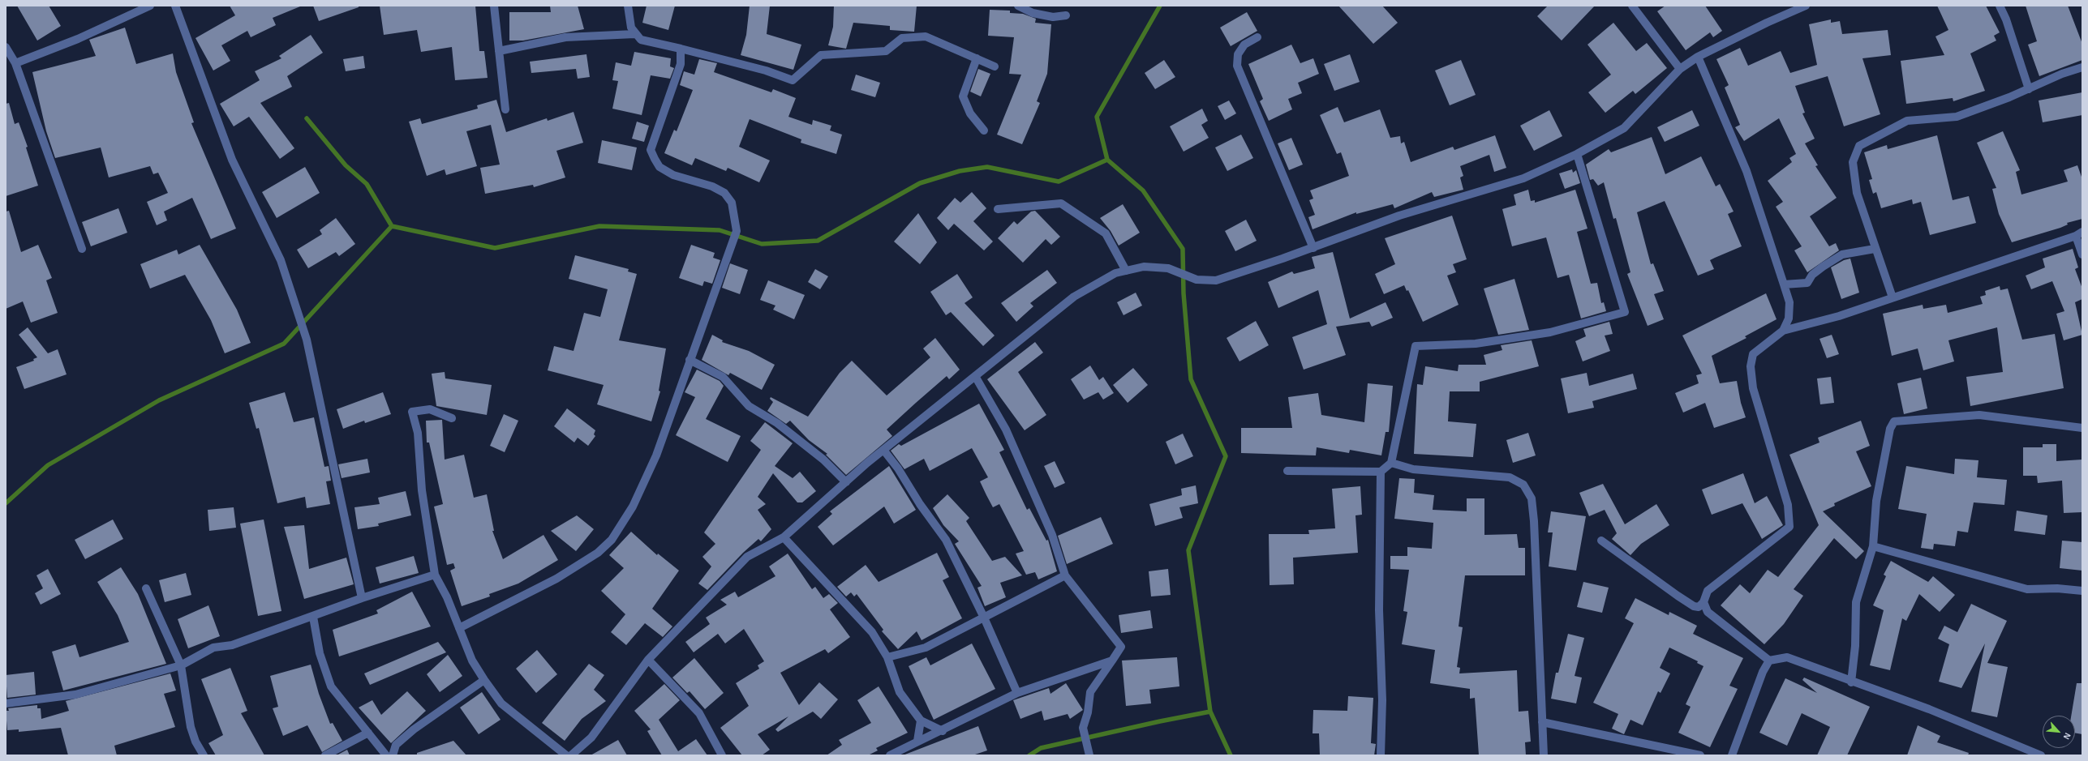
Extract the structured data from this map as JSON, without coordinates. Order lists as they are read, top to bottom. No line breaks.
{"north":"bottom right"}
